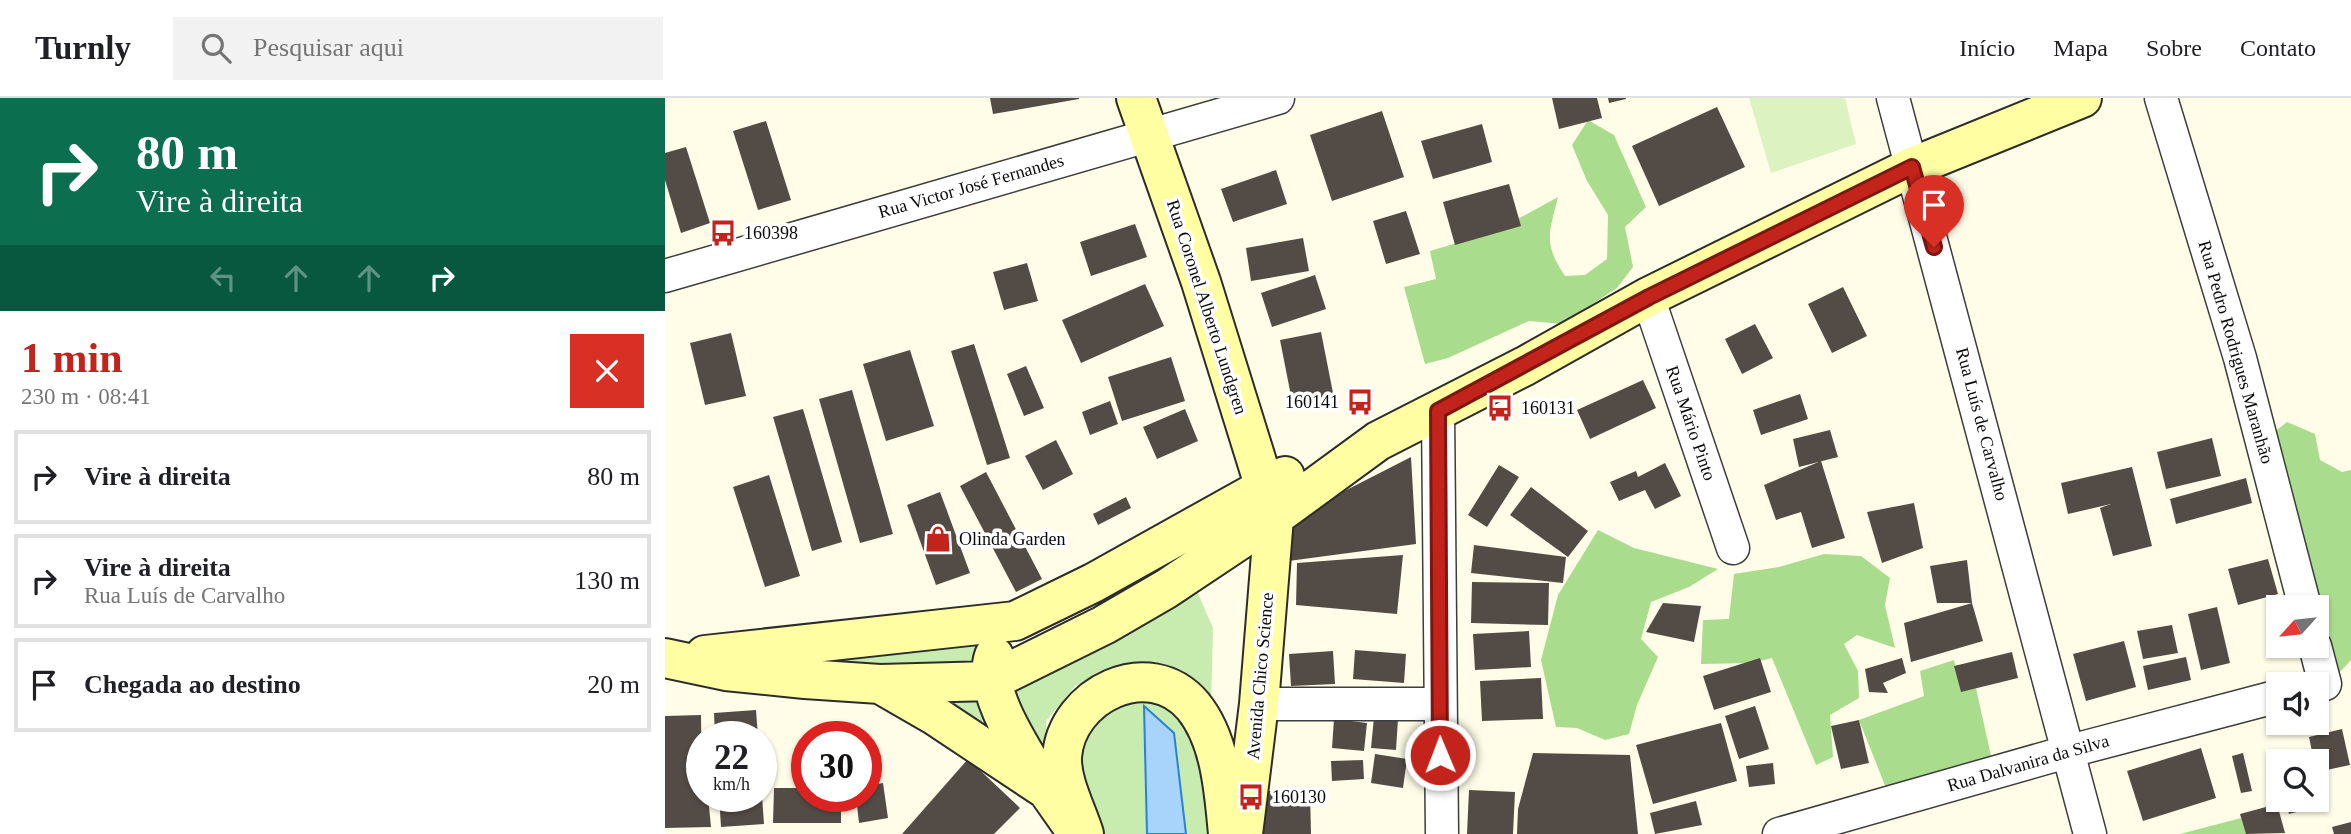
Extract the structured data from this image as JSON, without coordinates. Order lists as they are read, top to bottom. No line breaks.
{"streets":{"main road":["Rua Coronel Alberto Lundgren","Avenida Chico Science"],"street":["Rua Victor José Fernandes","Rua Pedro Rodrigues Maranhão","Rua Mário Pinto","Rua Luís de Carvalho","Rua Dalvanira da Silva"]},"crossings":[["Rua Victor José Fernandes","Rua Coronel Alberto Lundgren"],["Rua Coronel Alberto Lundgren","Avenida Chico Science"],["Rua Luís de Carvalho","Rua Dalvanira da Silva"]],"places":{"bus stop":["160398","160141","160131","160130"],"shop":["Olinda Garden"]},"north":"bottom left","page":{"header":"Turnly","search":"Pesquisar aqui","nav":["Início","Mapa","Sobre","Contato"],"turn":["80 m","Vire à direita"],"heading":["1 min","230 m · 08:41"],"list":[{"name":"Vire à direita","value":"80 m"},{"name":"Vire à direita","note":"Rua Luís de Carvalho","value":"130 m"},{"name":"Chegada ao destino","value":"20 m"}],"speed":"22 km/h","limit":"30"}}
